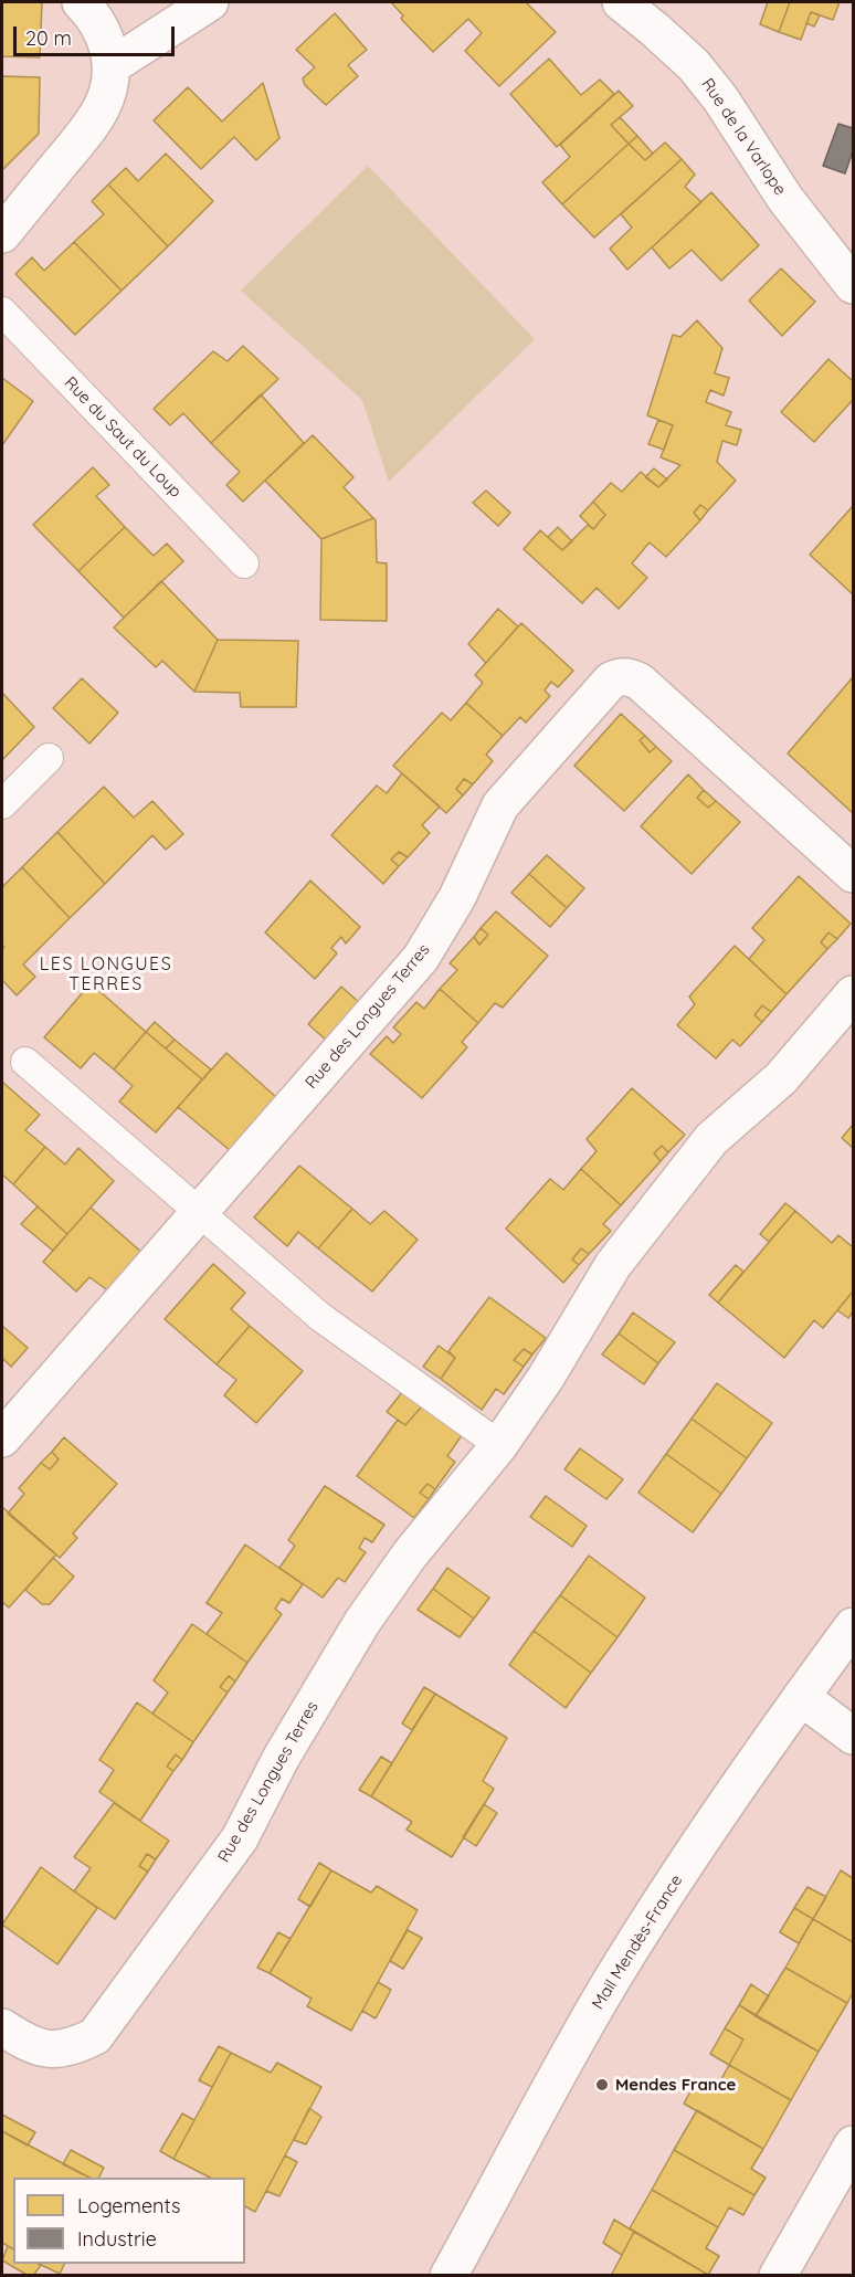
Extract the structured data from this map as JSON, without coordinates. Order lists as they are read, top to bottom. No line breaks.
{"streets":{"street":["Rue de la Varlope","Rue des Longues Terres","Mail Mendès-France"],"lane":["Rue du Saut du Loup"]},"districts":["LES LONGUES TERRES"],"places":["Mendes France"],"legend":["Logements","Industrie"],"scale_bar":"20 m"}
